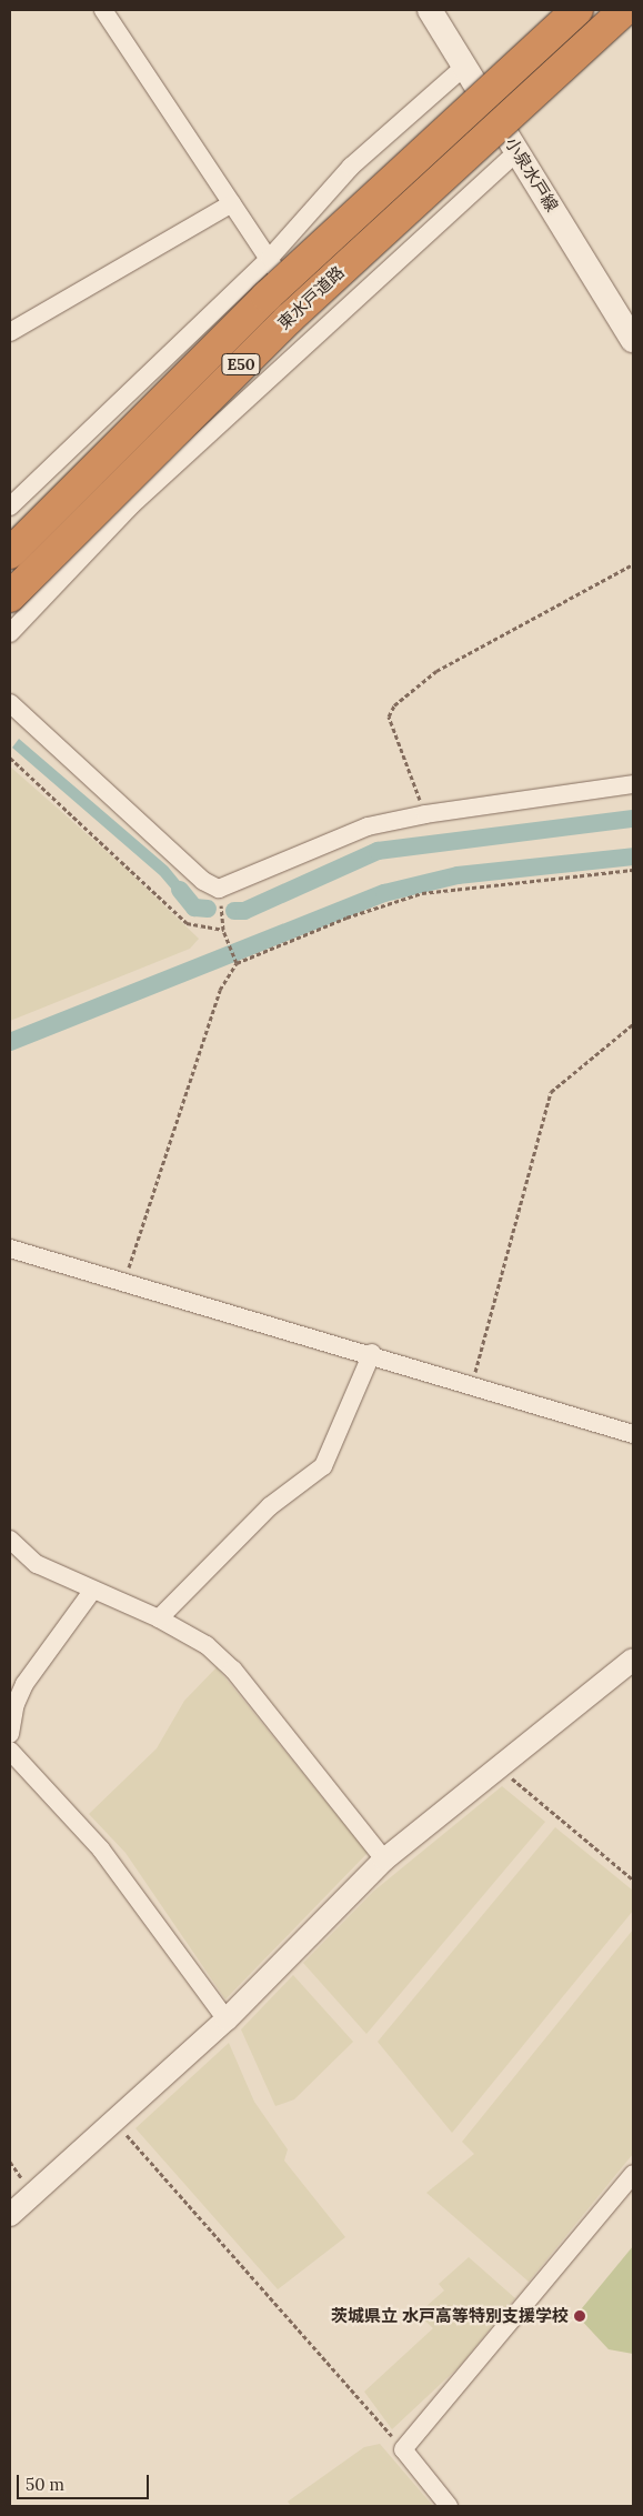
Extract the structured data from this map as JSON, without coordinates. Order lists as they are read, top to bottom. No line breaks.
{"streets":{"highway":["東水戸道路","E50"],"main road":["小泉水戸線"]},"places":["茨城県立 水戸高等特別支援学校"],"scale_bar":"50 m"}
